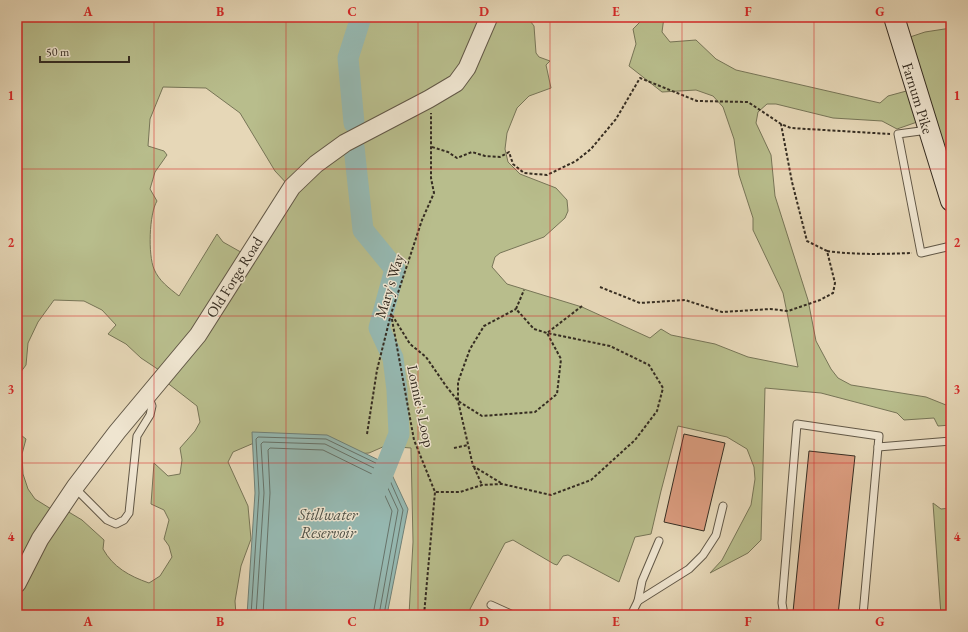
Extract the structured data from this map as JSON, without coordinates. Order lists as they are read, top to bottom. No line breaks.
{"streets":{"main road":["Farnum Pike"],"street":["Old Forge Road"],"path":["Mary's Way","Lonnie's Loop"]},"crossings":[["Old Forge Road","Mary's Way"],["Mary's Way","Lonnie's Loop"]],"water":["Stillwater Reservoir"],"scale_bar":"50 m","grid":{"columns":["A","B","C","D","E","F","G"],"rows":["1","2","3","4"]}}
